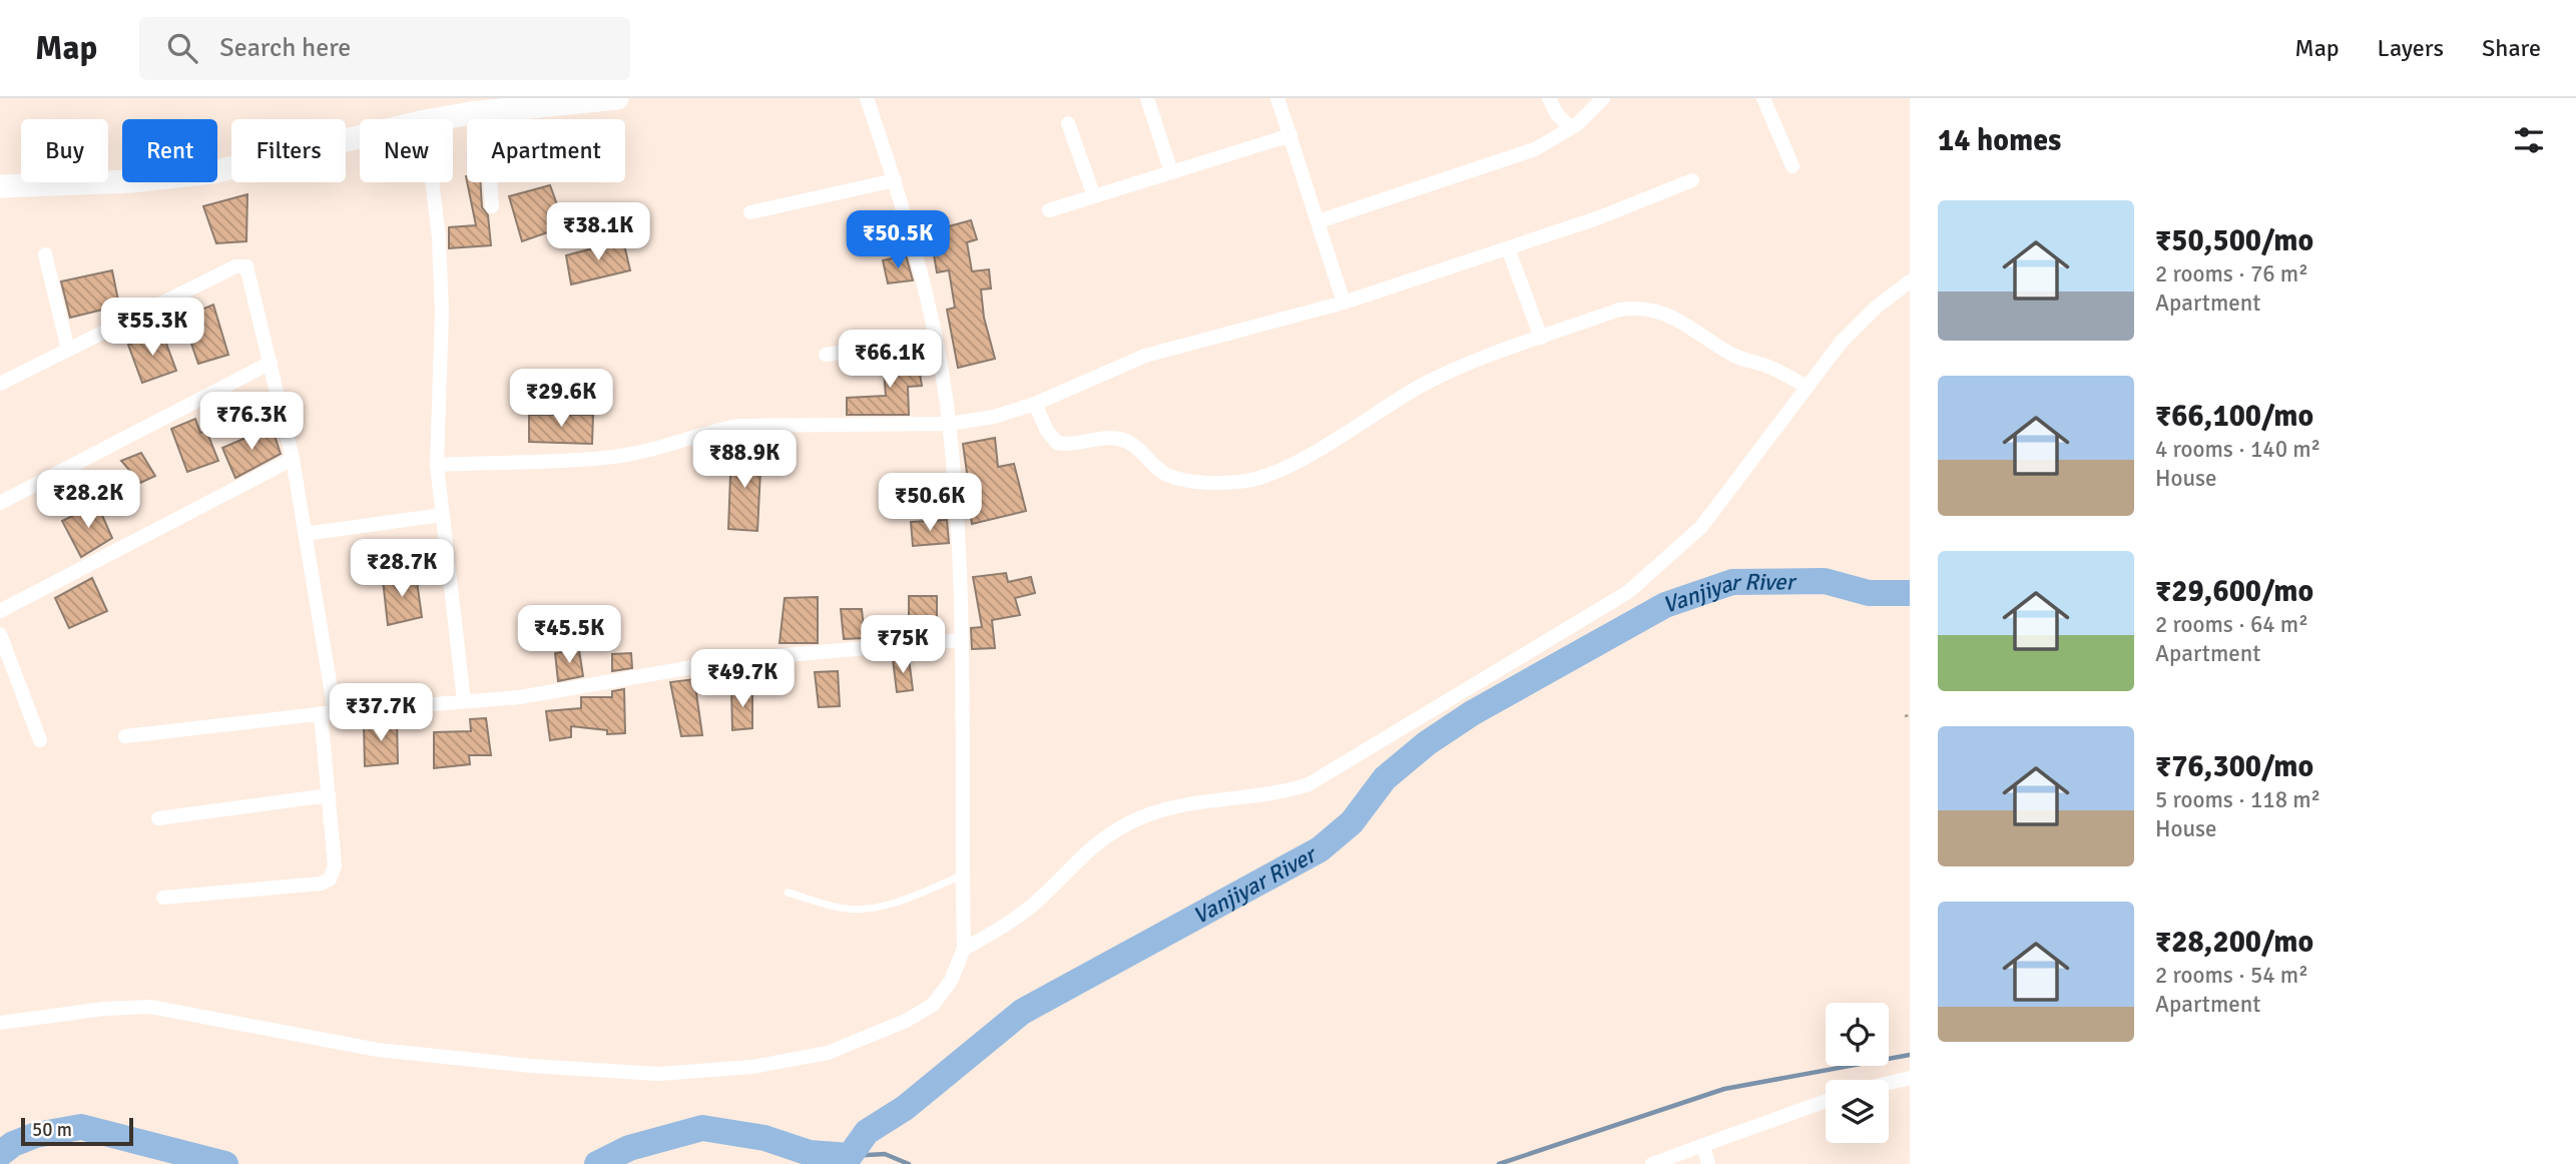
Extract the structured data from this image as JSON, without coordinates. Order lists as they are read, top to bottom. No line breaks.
{"water":["Vanjiyar River"],"scale_bar":"50 m","page":{"header":"Map","search":"Search here","nav":["Map","Layers","Share"],"heading":"14 homes","chip":["Buy","Rent","Filters","New","Apartment"],"list":[{"name":"₹50,500/mo","note":"2 rooms · 76 m² · Apartment"},{"name":"₹66,100/mo","note":"4 rooms · 140 m² · House"},{"name":"₹29,600/mo","note":"2 rooms · 64 m² · Apartment"},{"name":"₹76,300/mo","note":"5 rooms · 118 m² · House"},{"name":"₹28,200/mo","note":"2 rooms · 54 m² · Apartment"}],"price":["₹38.1K","₹50.5K","₹55.3K","₹66.1K","₹29.6K","₹76.3K","₹88.9K","₹28.2K","₹50.6K","₹28.7K","₹45.5K","₹75K","₹49.7K","₹37.7K"],"scale":"50 m"}}
